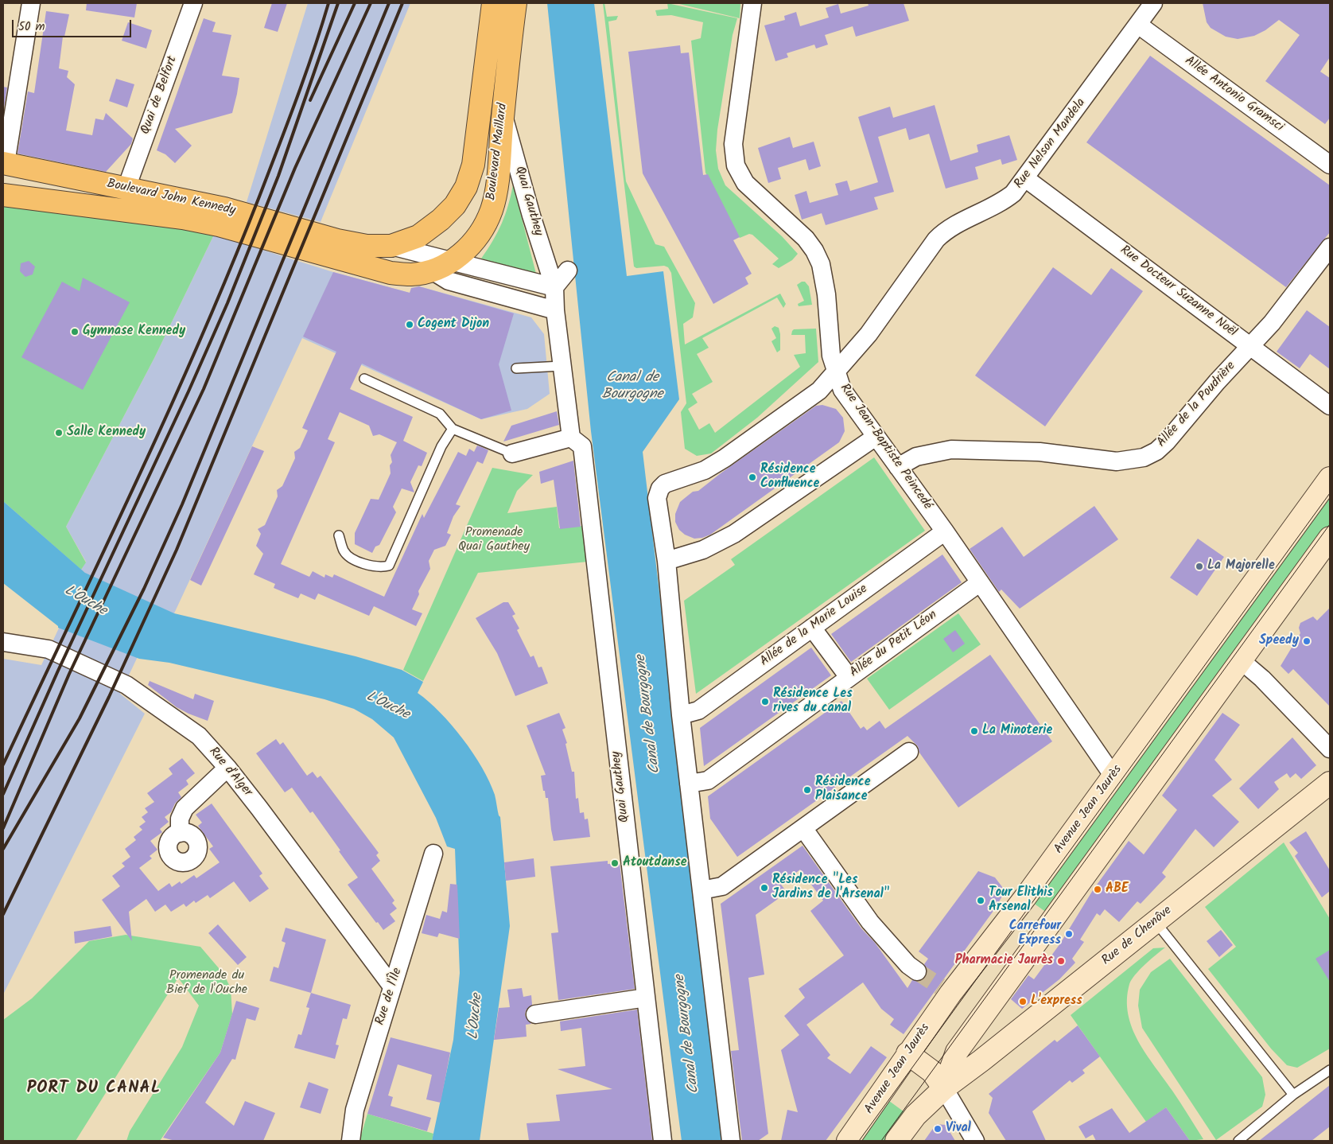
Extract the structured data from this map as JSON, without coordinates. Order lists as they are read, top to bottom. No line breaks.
{"streets":{"main road":["Boulevard Maillard","Boulevard John Kennedy","Avenue Jean Jaurès","Rue de Chenôve"],"street":["Allée Antonio Gramsci","Quai de Belfort","Rue Nelson Mandela","Quai Gauthey","Rue Docteur Suzanne Noël","Allée de la Poudrière","Rue Jean-Baptiste Peincedé","Allée de la Marie Louise","Allée du Petit Léon","Rue d'Alger","Rue de l'Île"]},"crossings":[["Allée Antonio Gramsci","Rue Nelson Mandela"],["Quai de Belfort","Boulevard John Kennedy"],["Rue Nelson Mandela","Rue Docteur Suzanne Noël"],["Rue Nelson Mandela","Rue Jean-Baptiste Peincedé"],["Rue Nelson Mandela","Allée de la Marie Louise"],["Rue Nelson Mandela","Allée du Petit Léon"],["Boulevard Maillard","Boulevard John Kennedy"],["Boulevard Maillard","Quai Gauthey"],["Rue Docteur Suzanne Noël","Allée de la Poudrière"],["Allée de la Poudrière","Rue Jean-Baptiste Peincedé"],["Rue Jean-Baptiste Peincedé","Allée de la Marie Louise"],["Rue Jean-Baptiste Peincedé","Allée du Petit Léon"],["Rue Jean-Baptiste Peincedé","Avenue Jean Jaurès"],["Rue d'Alger","Rue de l'Île"]],"districts":["PORT DU CANAL"],"water":["Canal de Bourgogne","L'Ouche"],"parks":["Promenade Quai Gauthey","Promenade du Bief de l'Ouche"],"places":["Cogent Dijon","Gymnase Kennedy","Salle Kennedy","Résidence Confluence","La Majorelle","Speedy","Résidence Les rives du canal","La Minoterie","Résidence Plaisance","Atoutdanse","Résidence \"Les Jardins de l'Arsenal\"","ABE","Tour Elithis Arsenal","Carrefour Express","Pharmacie Jaurès","L'express","Vival"],"scale_bar":"50 m"}
